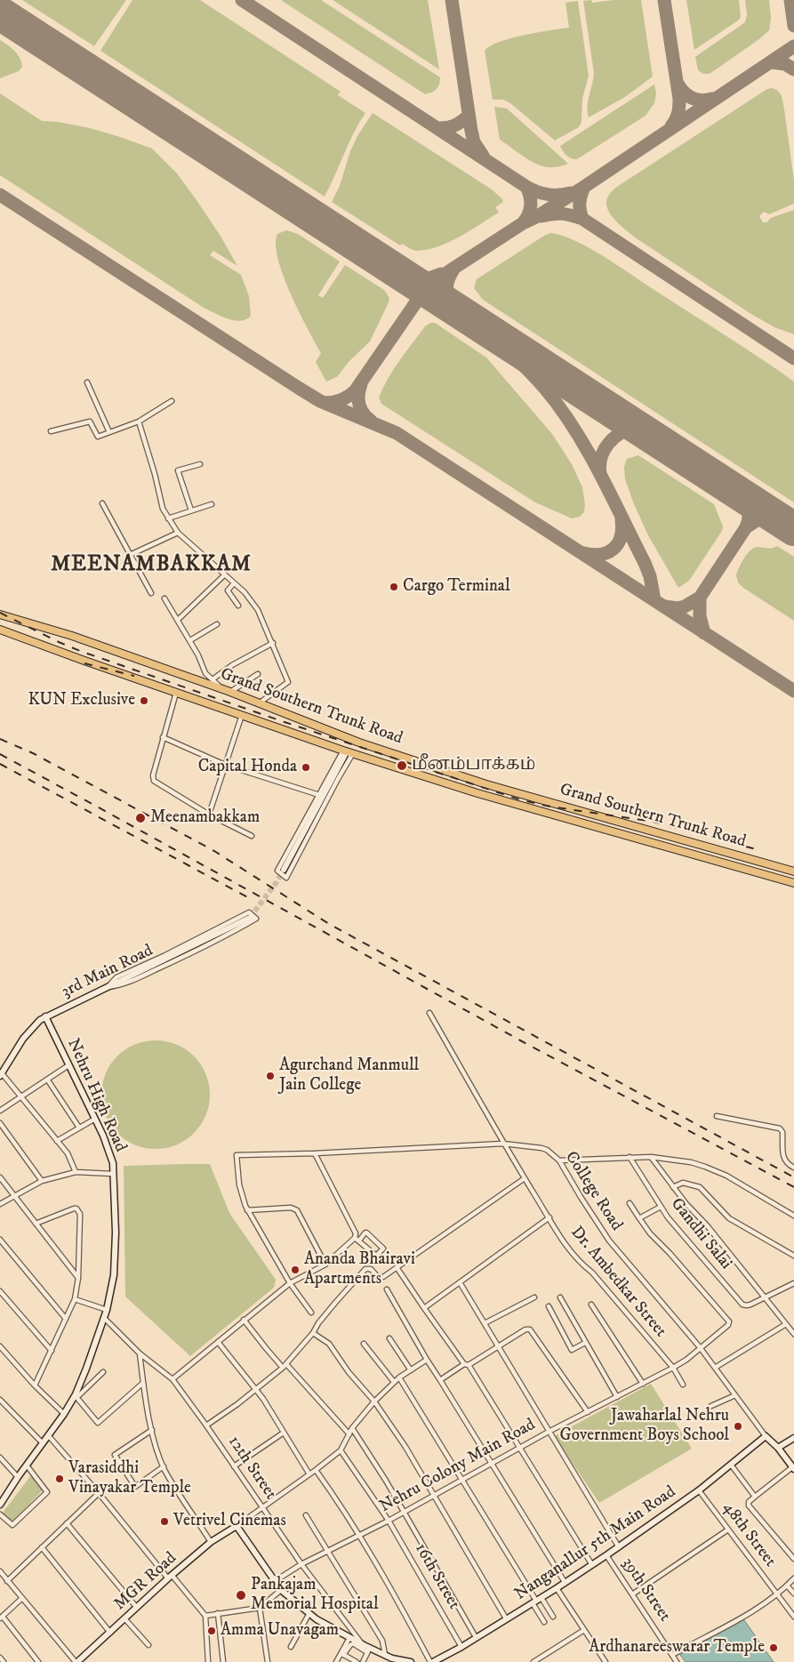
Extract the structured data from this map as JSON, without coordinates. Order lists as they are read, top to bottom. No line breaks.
{"streets":{"main road":["Grand Southern Trunk Road"],"street":["3rd Main Road","Nehru High Road","College Road","Gandhi Salai","Dr. Ambedkar Street","Nehru Colony Main Road","12th Street","48th Street","Nanganallur 5th Main Road","16th Street","MGR Road","39th Street"]},"crossings":[["3rd Main Road","Nehru High Road"],["Nehru High Road","12th Street"],["College Road","Dr. Ambedkar Street"],["College Road","Nehru Colony Main Road"],["College Road","Nanganallur 5th Main Road"],["Dr. Ambedkar Street","Nehru Colony Main Road"],["Nehru Colony Main Road","12th Street"],["Nehru Colony Main Road","16th Street"],["48th Street","Nanganallur 5th Main Road"],["Nanganallur 5th Main Road","16th Street"],["Nanganallur 5th Main Road","39th Street"]],"districts":["MEENAMBAKKAM"],"places":["Cargo Terminal","KUN Exclusive","மீனம்பாக்கம்","Capital Honda","Meenambakkam","Agurchand Manmull Jain College","Ananda Bhairavi Apartments","Jawaharlal Nehru Government Boys School","Varasiddhi Vinayakar Temple","Vetrivel Cinemas","Pankajam Memorial Hospital","Amma Unavagam","Ardhanareeswarar Temple"]}
